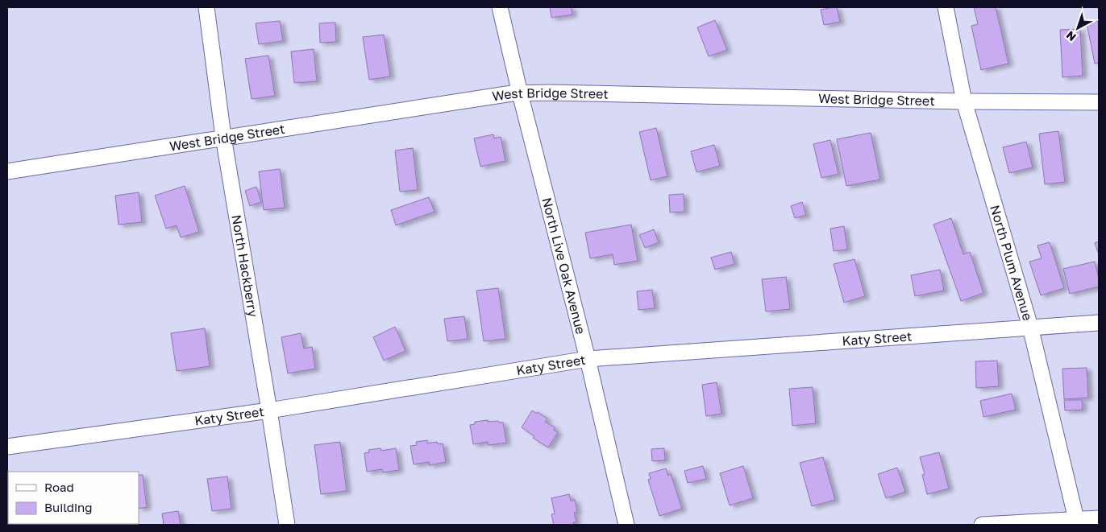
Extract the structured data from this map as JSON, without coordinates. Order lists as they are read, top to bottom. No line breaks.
{"streets":{"street":["West Bridge Street","North Plum Avenue","North Live Oak Avenue","North Hackberry","Katy Street"]},"crossings":[["West Bridge Street","North Plum Avenue"],["West Bridge Street","North Live Oak Avenue"],["West Bridge Street","North Hackberry"],["North Plum Avenue","Katy Street"],["North Live Oak Avenue","Katy Street"],["North Hackberry","Katy Street"]],"legend":["Road","Building"],"north":"bottom left"}
